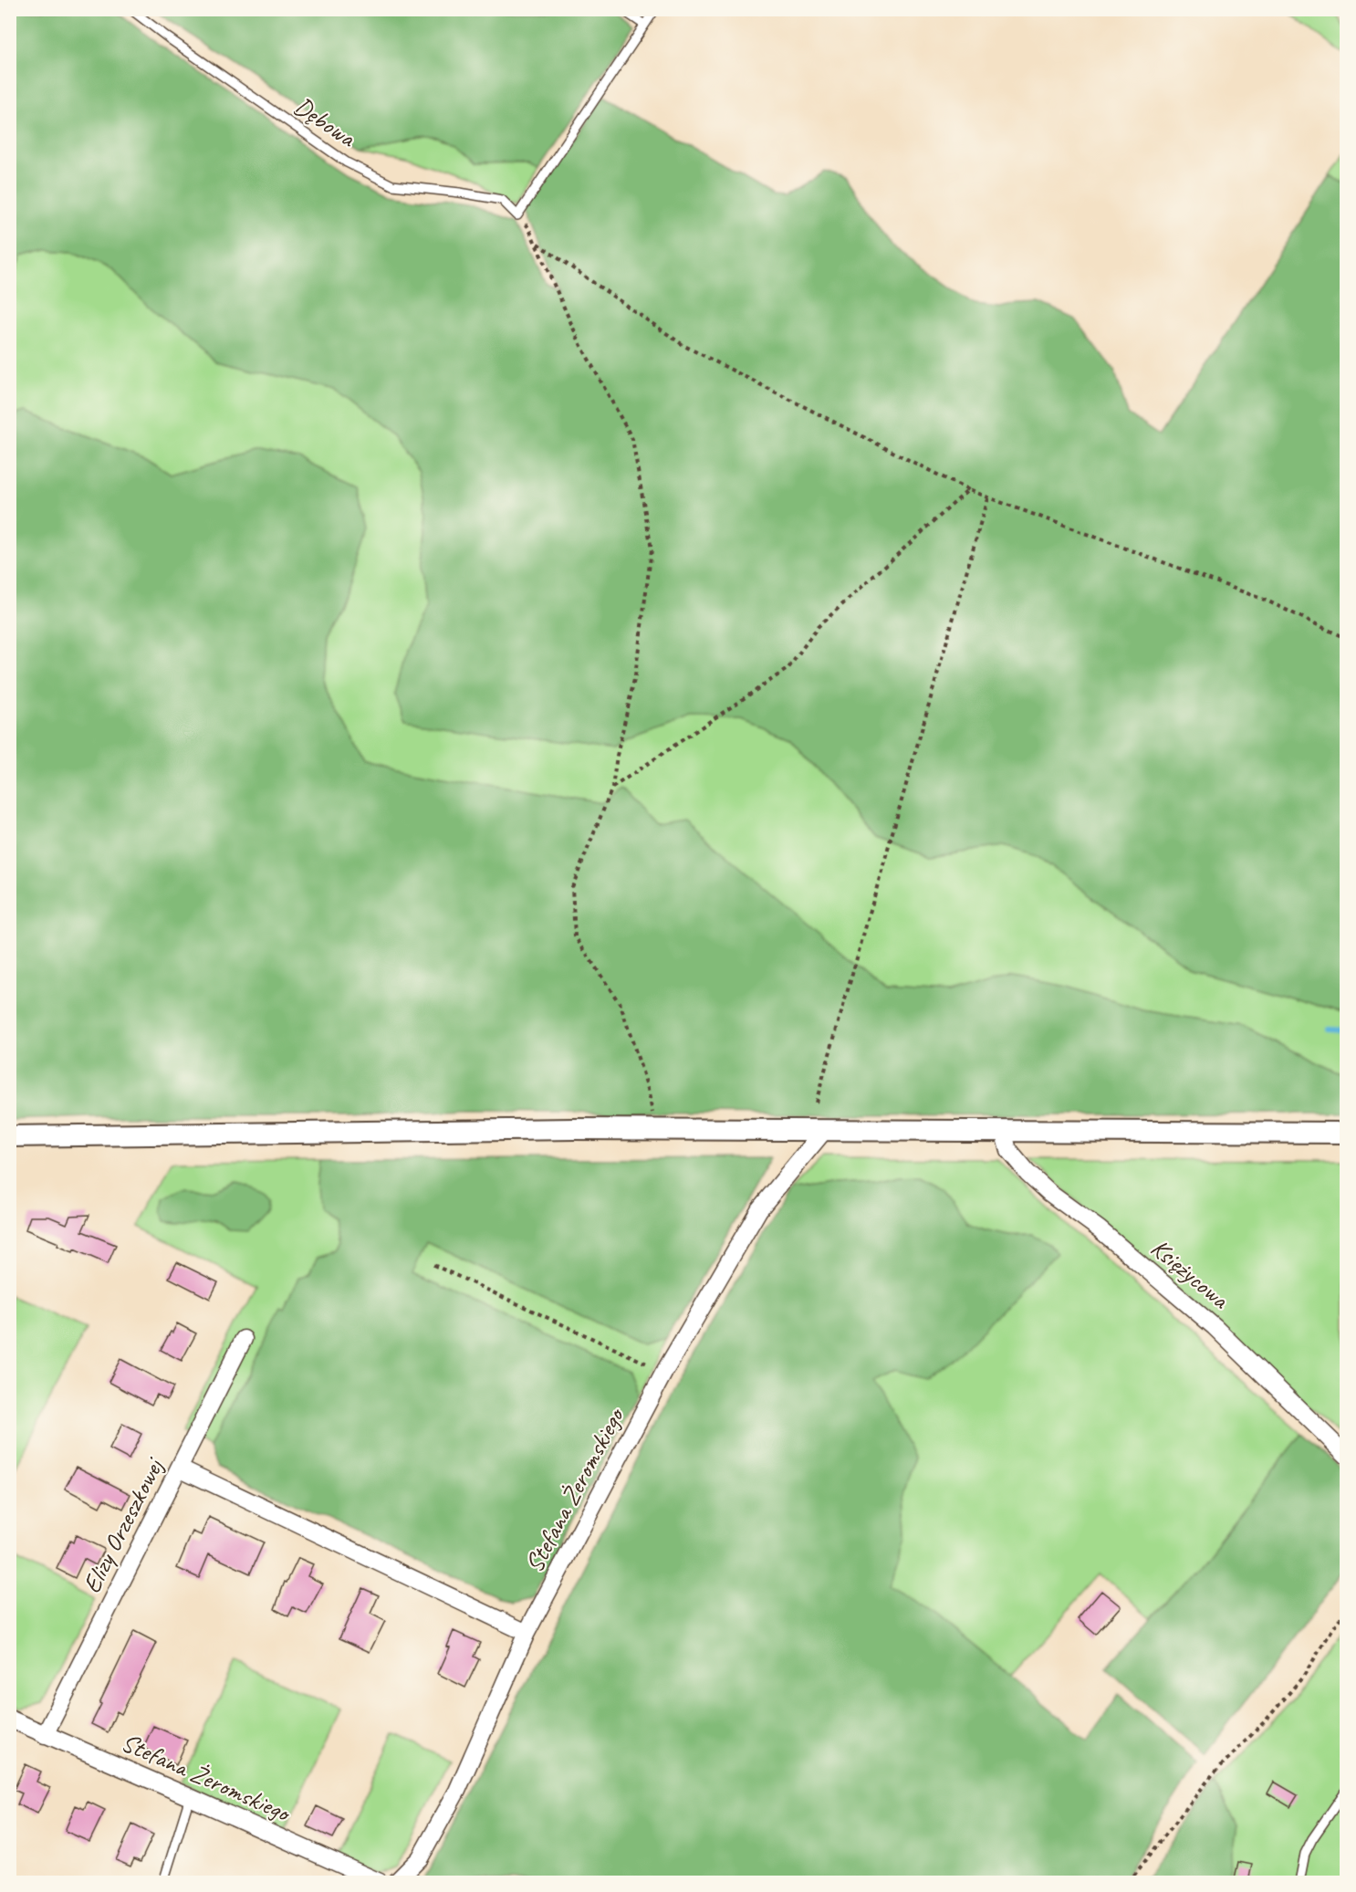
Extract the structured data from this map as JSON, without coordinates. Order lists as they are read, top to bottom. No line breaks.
{"streets":{"street":["Księżycowa","Stefana Żeromskiego","Elizy Orzeszkowej"],"lane":["Dębowa"]},"crossings":[["Stefana Żeromskiego","Elizy Orzeszkowej"]]}
